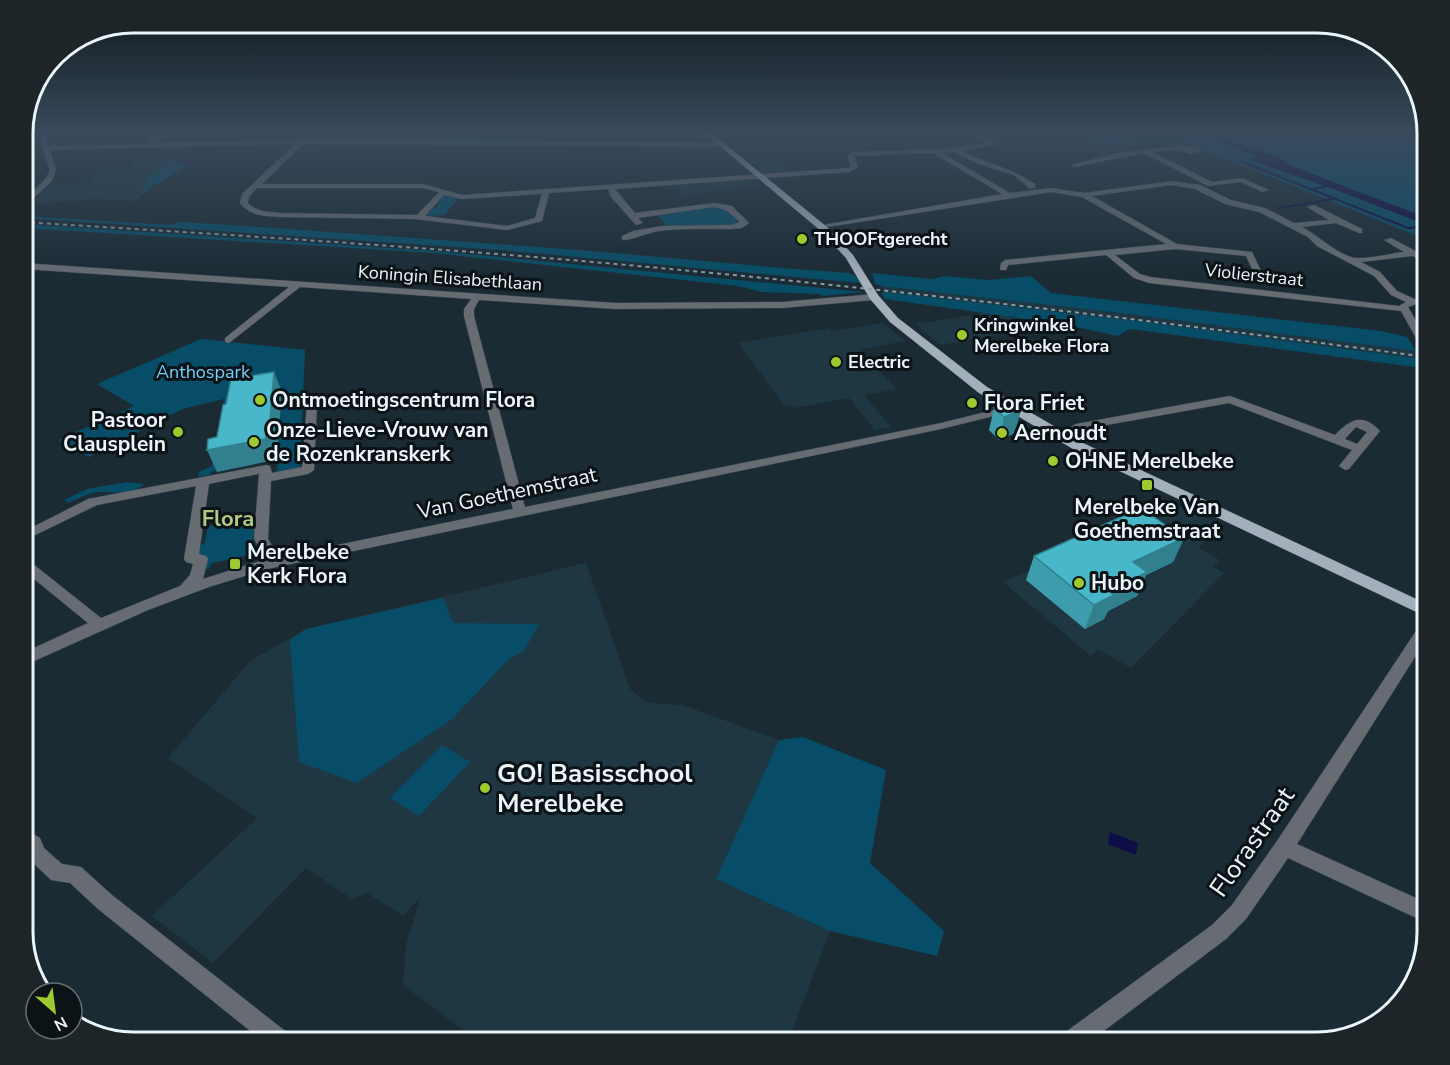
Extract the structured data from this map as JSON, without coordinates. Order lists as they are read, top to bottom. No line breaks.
{"streets":{"street":["Violierstraat","Koningin Elisabethlaan","Van Goethemstraat","Florastraat"]},"districts":["Flora"],"parks":["Anthospark"],"places":{"other":["THOOFtgerecht","Kringwinkel Merelbeke Flora","Electric","Ontmoetingscentrum Flora","Flora Friet","Pastoor Clausplein","Aernoudt","Onze-Lieve-Vrouw van de Rozenkranskerk","OHNE Merelbeke","Hubo","GO! Basisschool Merelbeke"],"transit":["Merelbeke Van Goethemstraat","Merelbeke Kerk Flora"]},"north":"bottom right"}
